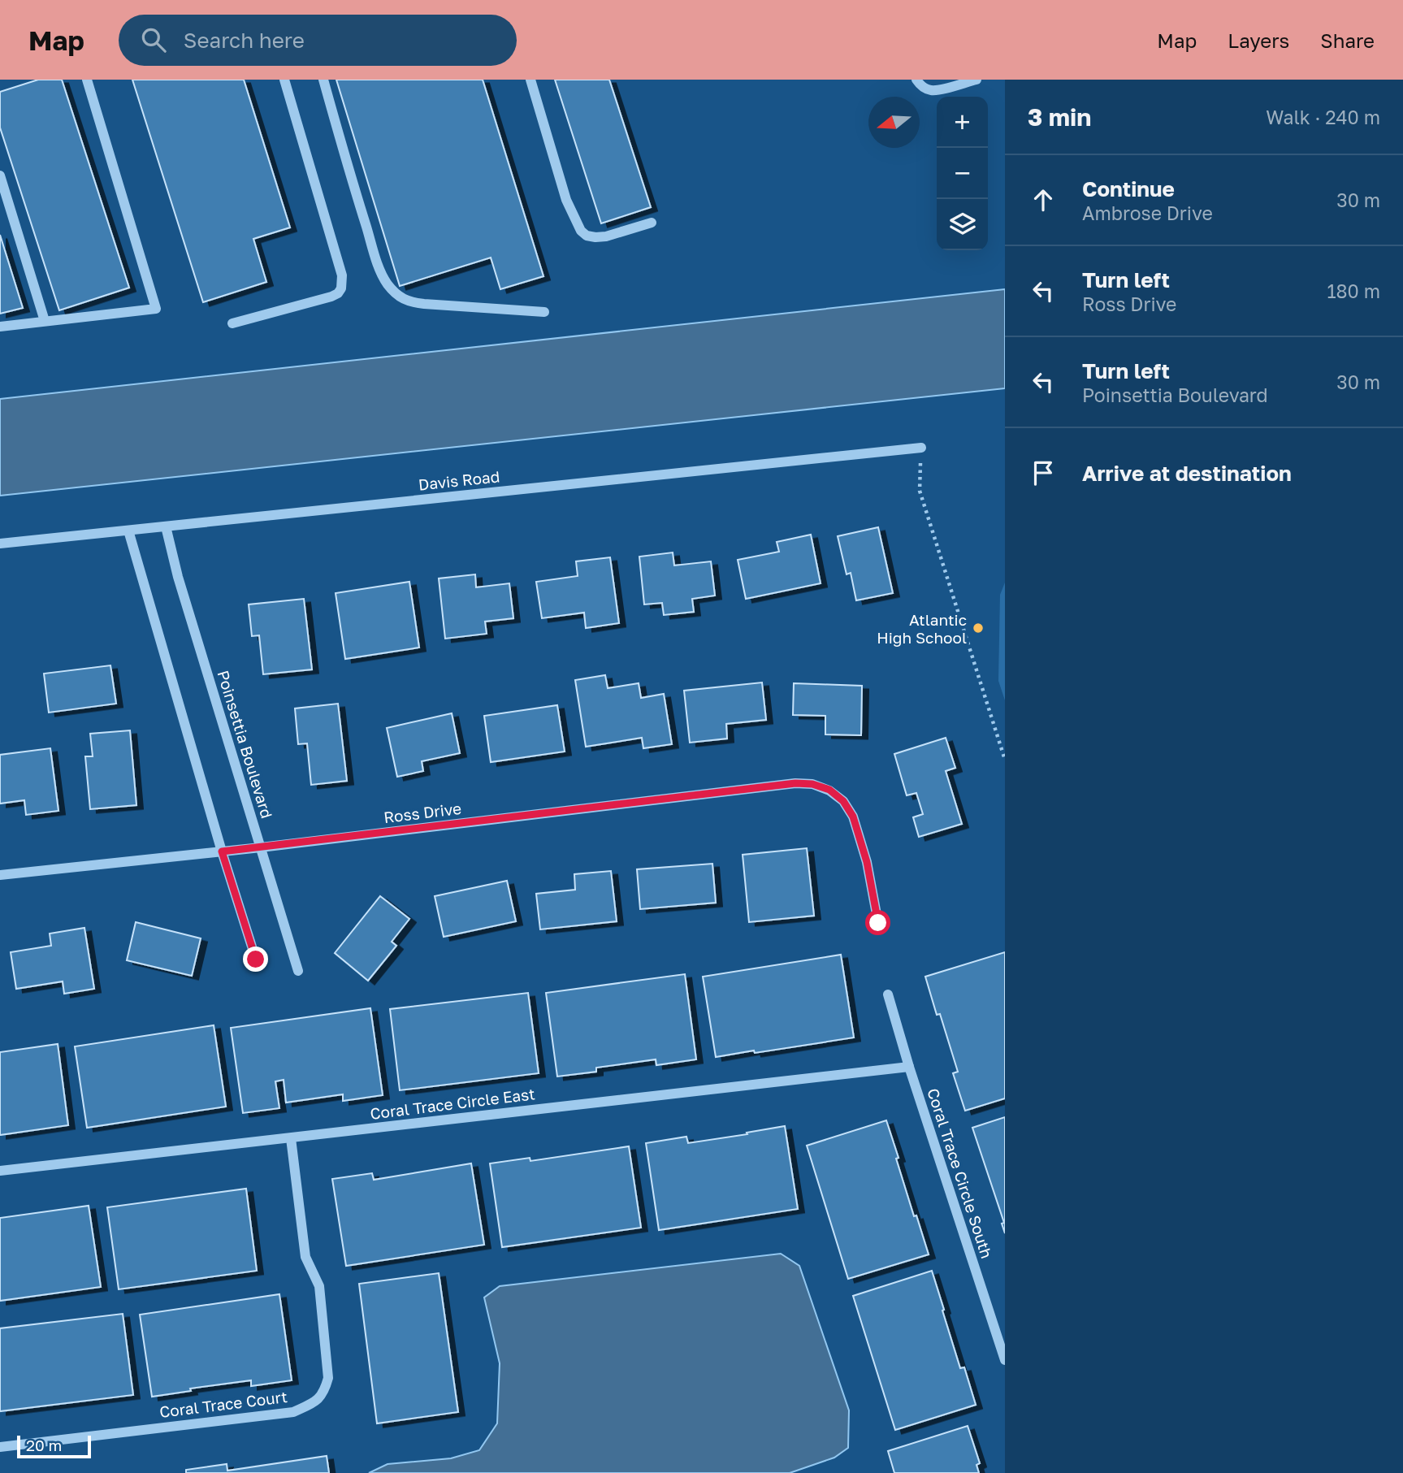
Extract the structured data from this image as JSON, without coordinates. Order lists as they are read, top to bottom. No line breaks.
{"streets":{"street":["Davis Road","Poinsettia Boulevard","Ross Drive","Coral Trace Circle East","Coral Trace Circle South","Coral Trace Court"]},"crossings":[["Davis Road","Poinsettia Boulevard"],["Poinsettia Boulevard","Ross Drive"],["Coral Trace Circle East","Coral Trace Circle South"],["Coral Trace Circle East","Coral Trace Court"]],"places":["Atlantic High School"],"scale_bar":"20 m","north":"left","page":{"header":"Map","search":"Search here","nav":["Map","Layers","Share"],"heading":["3 min","Walk · 240 m"],"map_buttons":["+","−"],"list":[["Continue","Ambrose Drive","30 m"],["Turn left","Ross Drive","180 m"],["Turn left","Poinsettia Boulevard","30 m"],"Arrive at destination"],"scale":"20 m"}}
